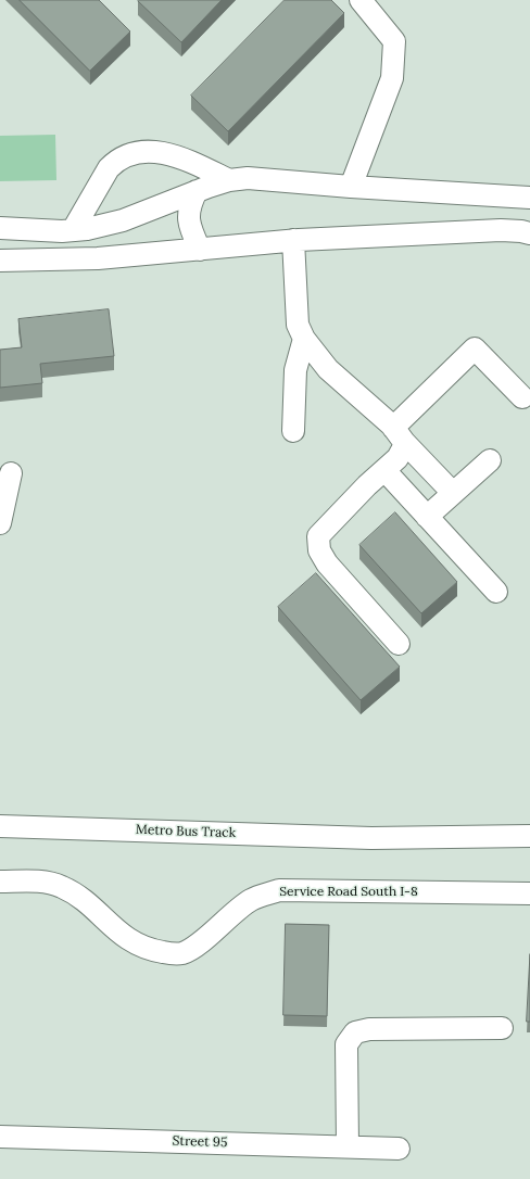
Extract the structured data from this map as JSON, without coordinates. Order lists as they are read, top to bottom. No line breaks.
{"streets":{"street":["Metro Bus Track","Service Road South I-8","Street 95"]}}
